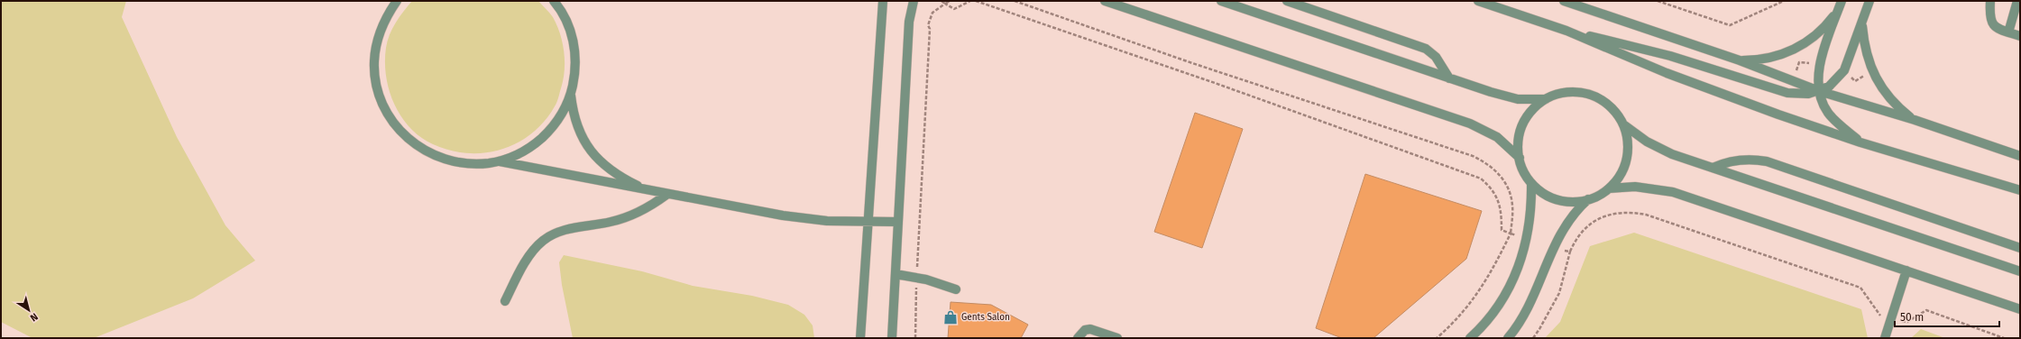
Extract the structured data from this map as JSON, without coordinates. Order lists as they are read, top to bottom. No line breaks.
{"places":{"shop":["Gents Salon"]},"scale_bar":"50 m","north":"bottom right"}
